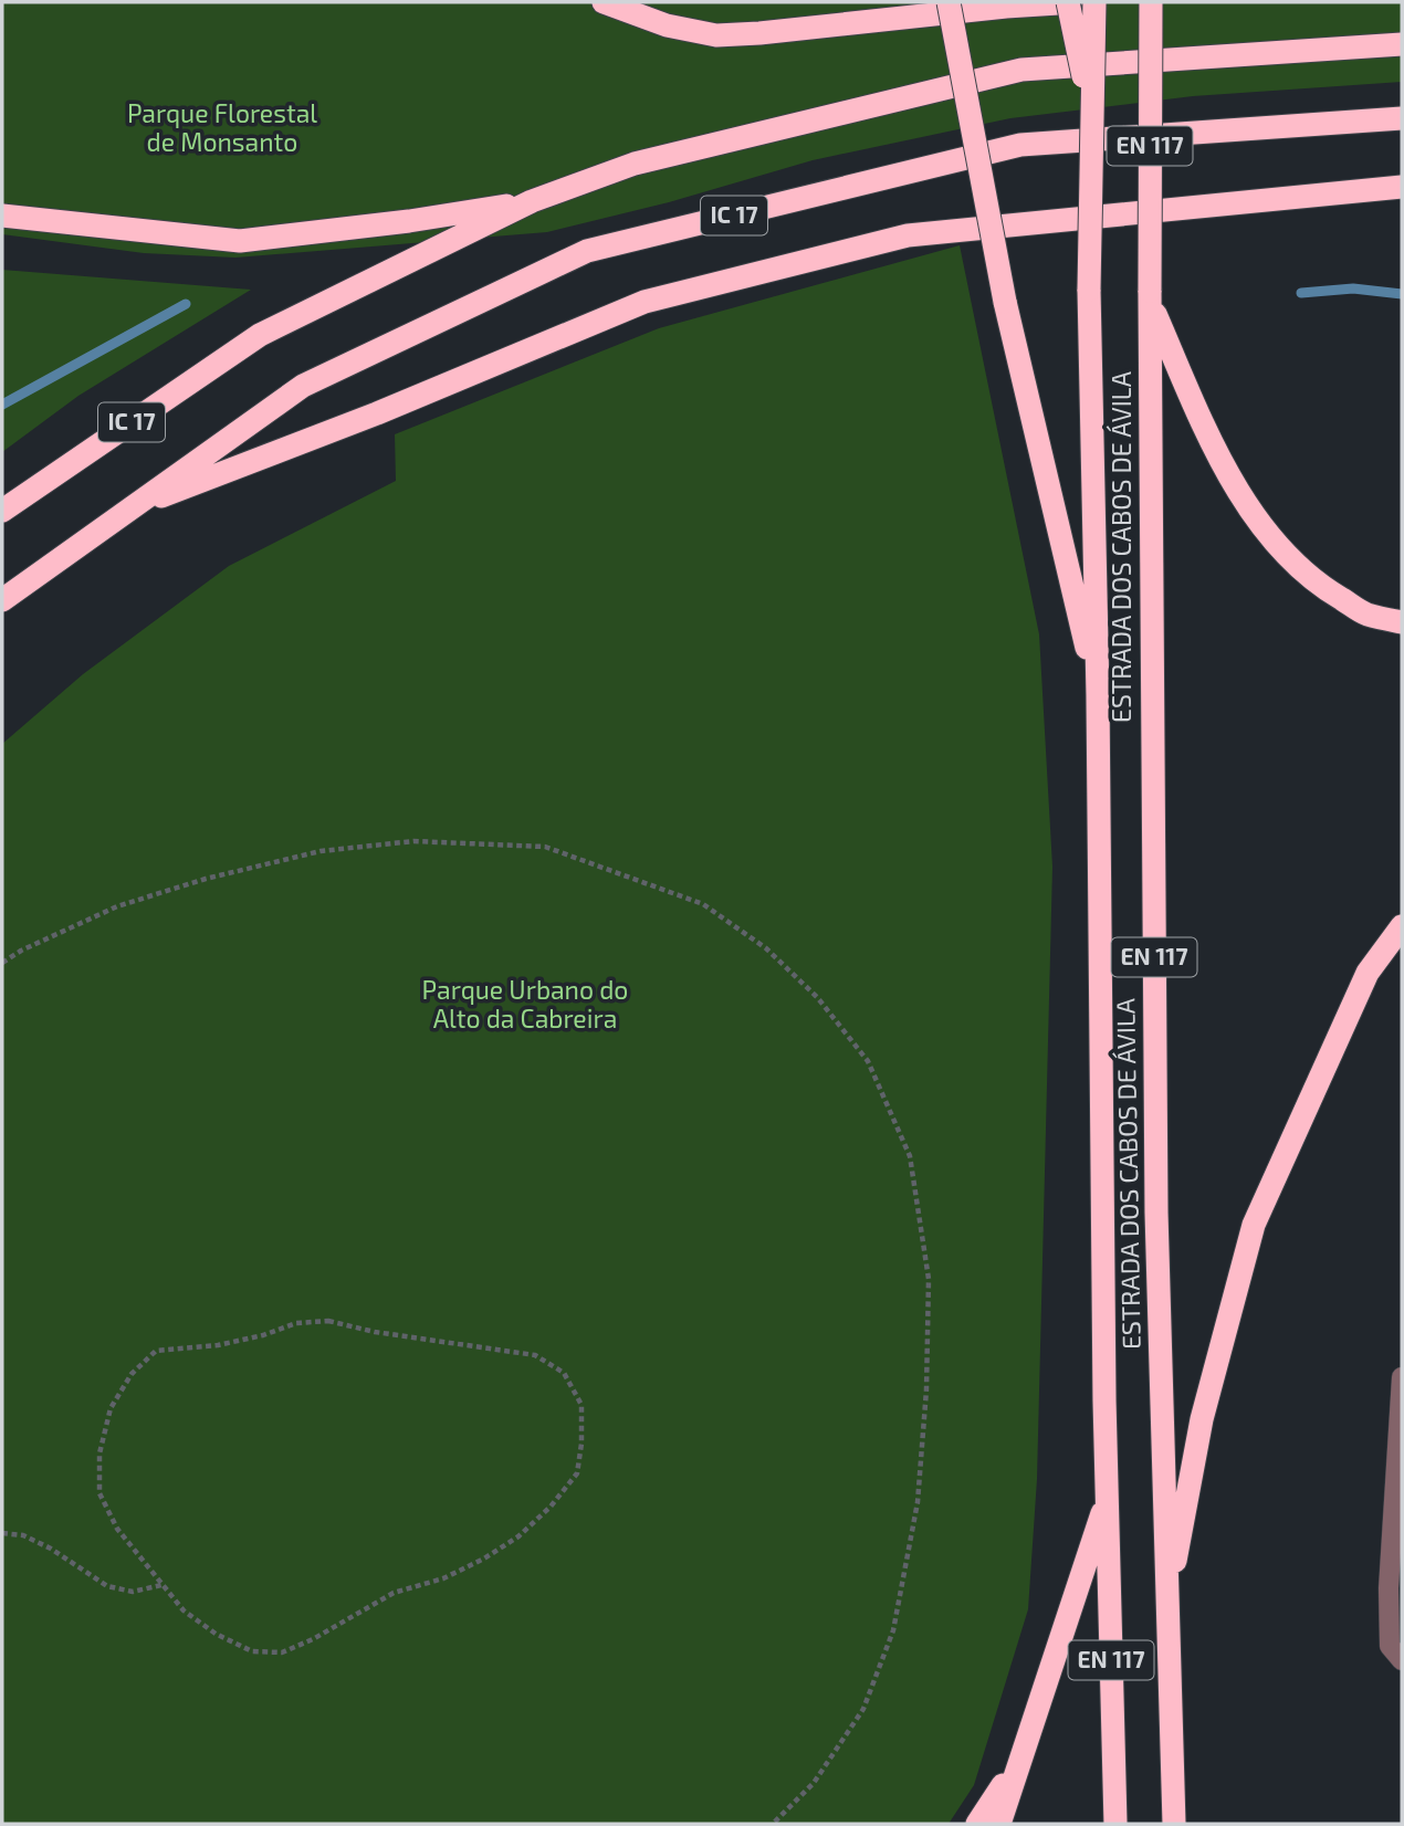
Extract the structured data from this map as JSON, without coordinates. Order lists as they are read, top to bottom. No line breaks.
{"streets":{"highway":["EN 117","IC 17","ESTRADA DOS CABOS DE ÁVILA"]},"crossings":[["EN 117","ESTRADA DOS CABOS DE ÁVILA"]],"parks":["Parque Florestal de Monsanto","Parque Urbano do Alto da Cabreira"]}
